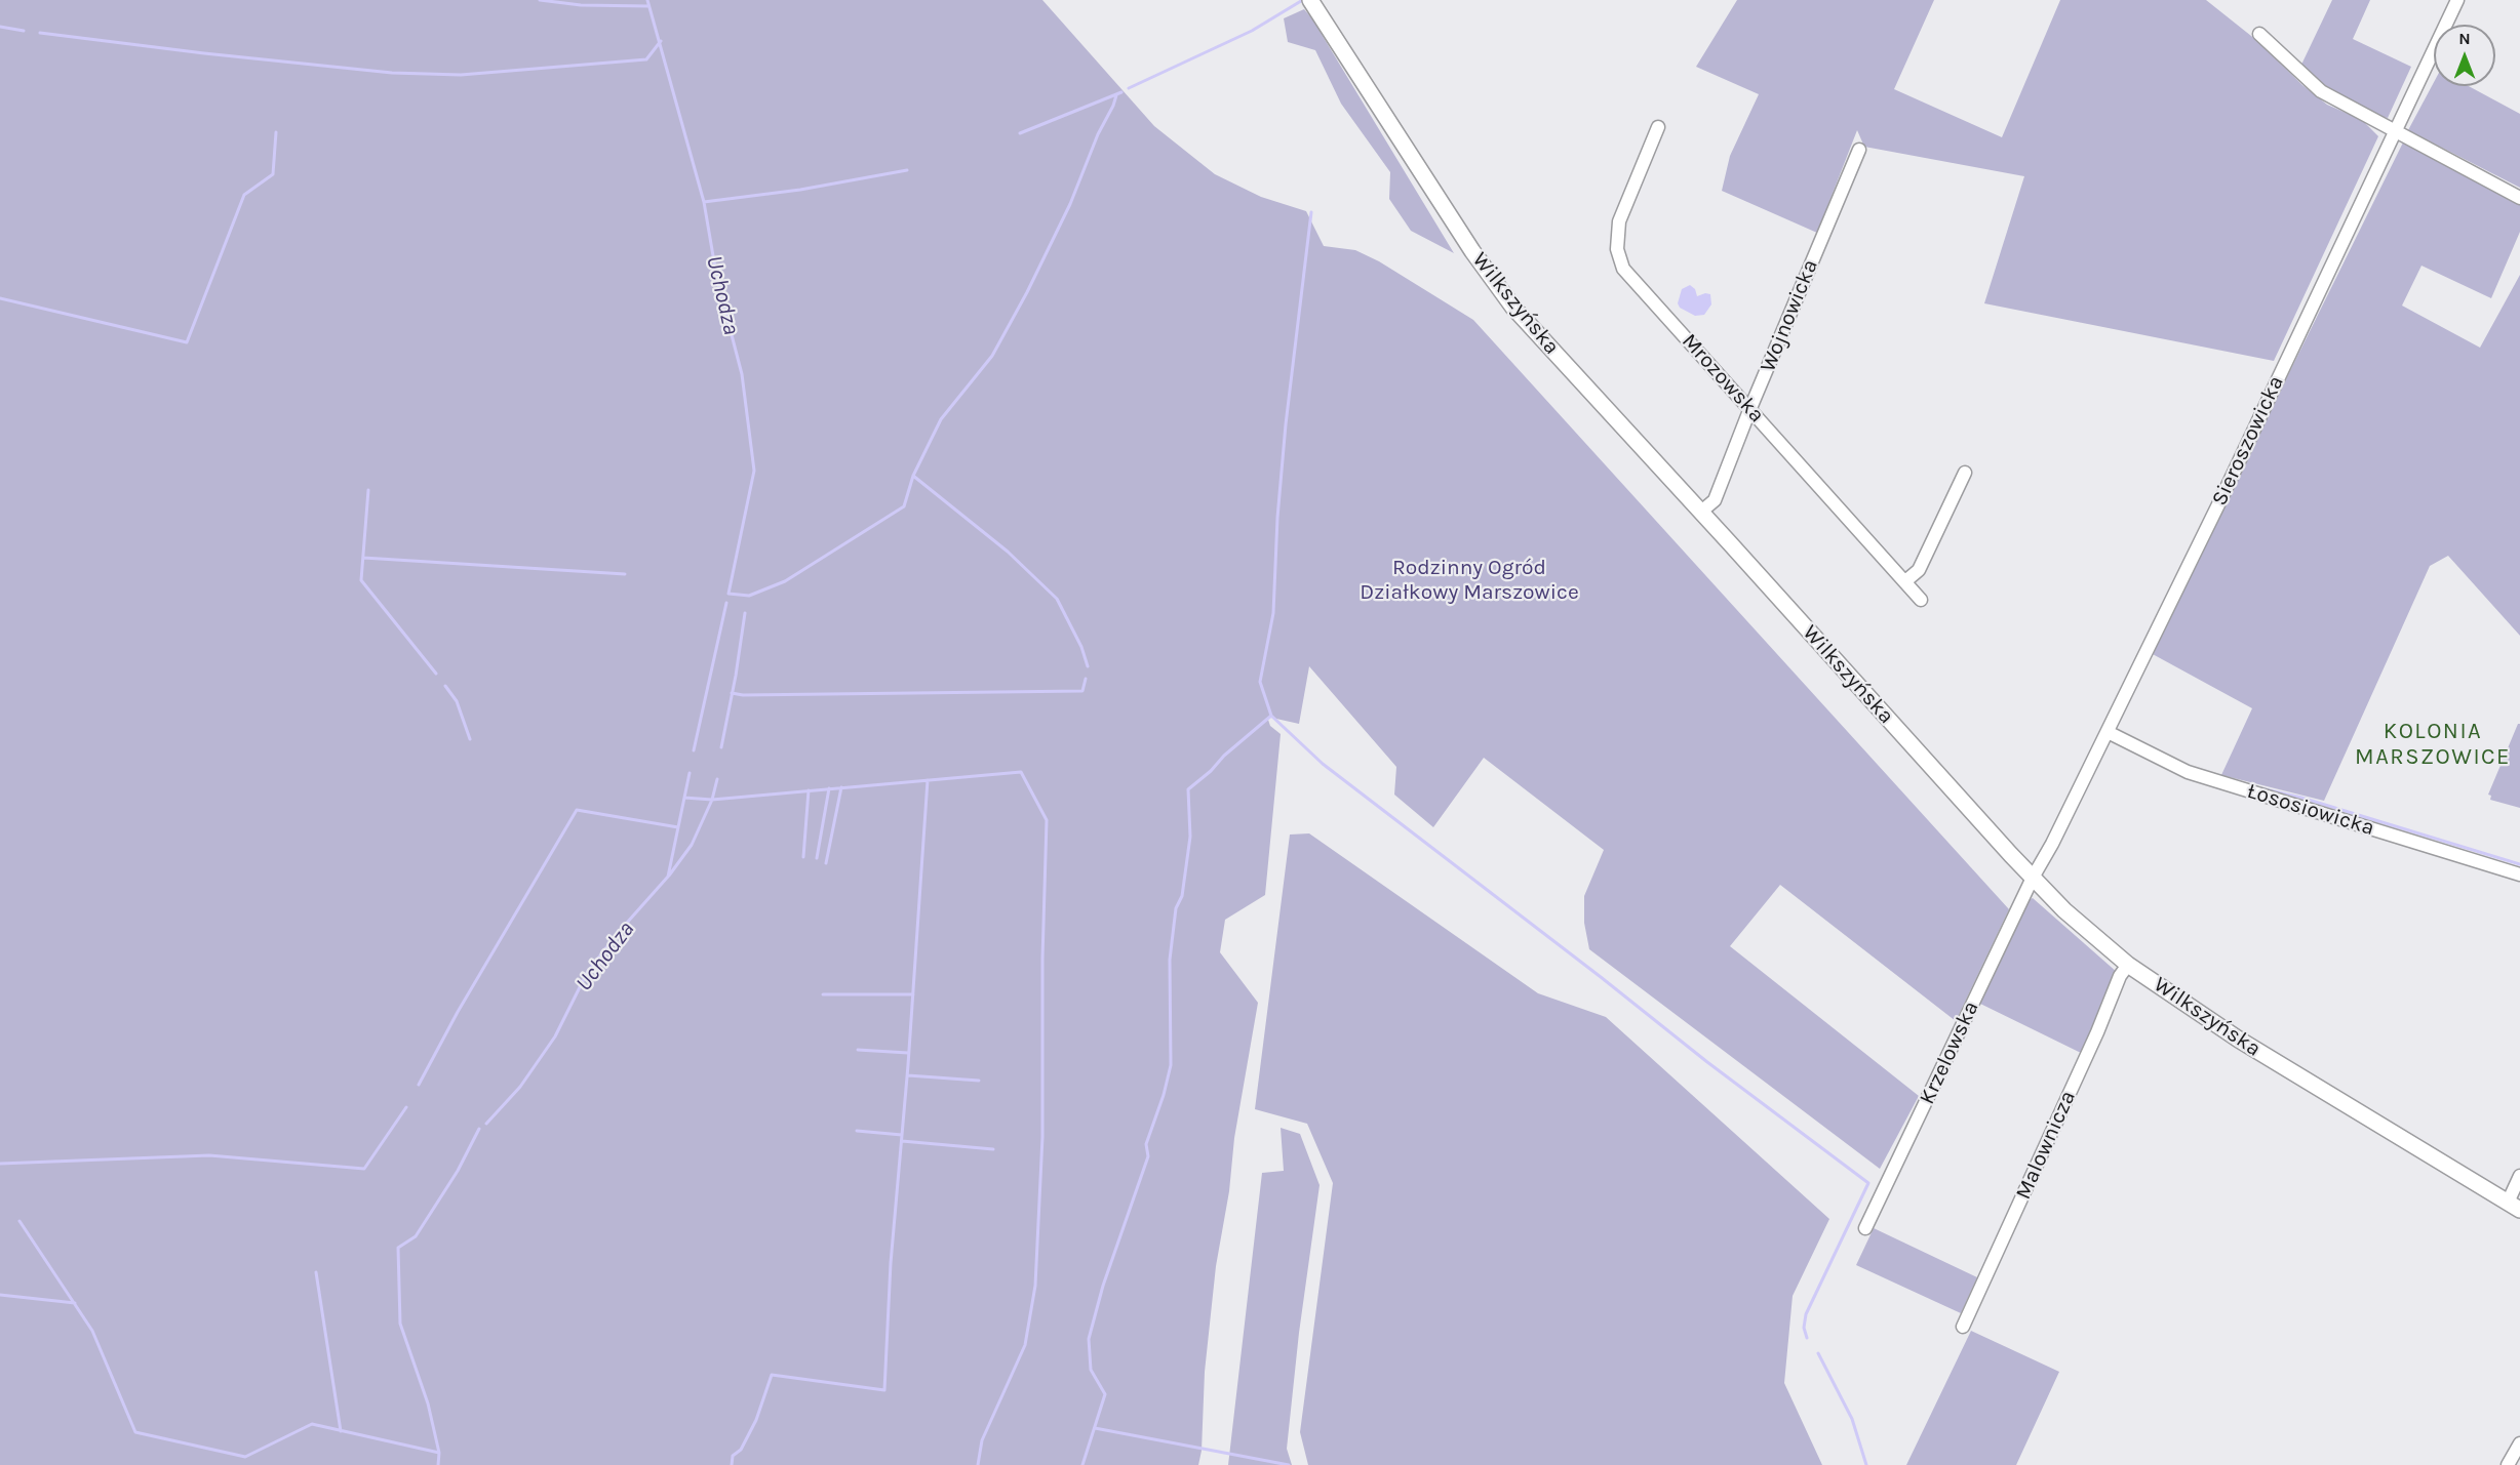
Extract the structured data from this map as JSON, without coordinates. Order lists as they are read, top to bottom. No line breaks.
{"streets":{"street":["Wilkszyńska","Wojnowicka","Mrozowska","Sieroszowicka","Łososiowicka","Krzelowska","Malownicza"]},"crossings":[["Wilkszyńska","Wojnowicka"],["Wilkszyńska","Sieroszowicka"],["Wilkszyńska","Krzelowska"],["Wilkszyńska","Malownicza"],["Wojnowicka","Mrozowska"],["Sieroszowicka","Łososiowicka"],["Sieroszowicka","Krzelowska"]],"districts":["KOLONIA MARSZOWICE"],"water":["Uchodza"],"parks":["Rodzinny Ogród Działkowy Marszowice"],"north":"top"}
